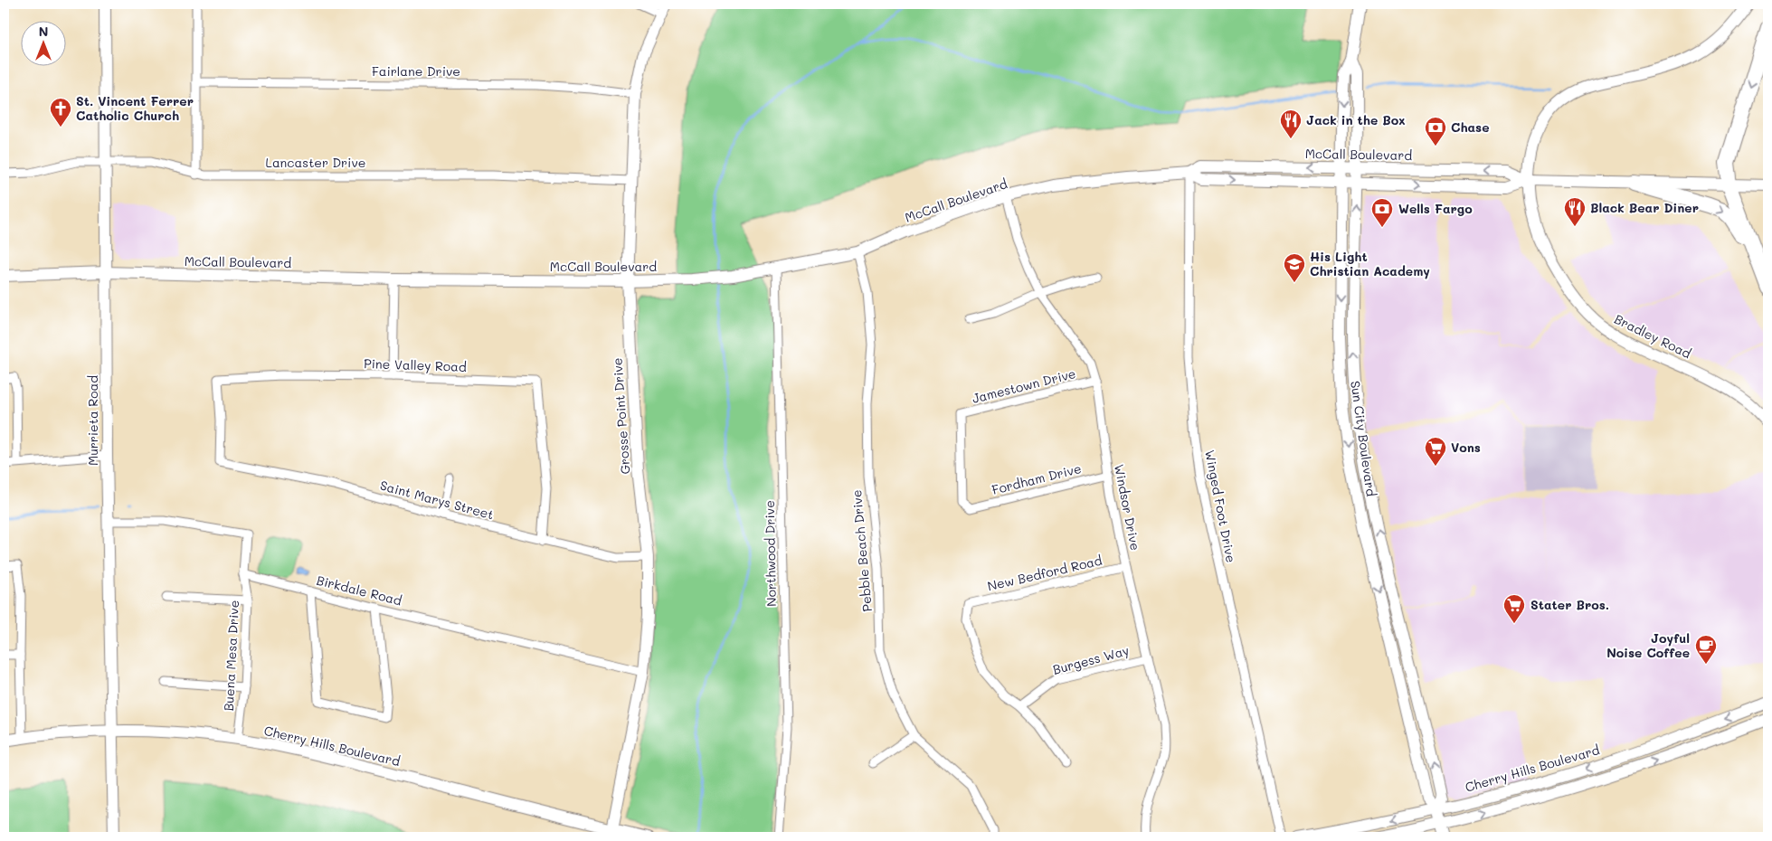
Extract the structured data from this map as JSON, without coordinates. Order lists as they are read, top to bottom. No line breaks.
{"streets":{"street":["Fairlane Drive","McCall Boulevard","Lancaster Drive","Bradley Road","Pine Valley Road","Jamestown Drive","Grosse Point Drive","Murrieta Road","Sun City Boulevard","Fordham Drive","Saint Marys Street","Winged Foot Drive","Windsor Drive","Pebble Beach Drive","Northwood Drive","New Bedford Road","Birkdale Road","Buena Mesa Drive","Burgess Way","Cherry Hills Boulevard"]},"crossings":[["Fairlane Drive","Grosse Point Drive"],["McCall Boulevard","Bradley Road"],["McCall Boulevard","Grosse Point Drive"],["McCall Boulevard","Murrieta Road"],["McCall Boulevard","Sun City Boulevard"],["McCall Boulevard","Winged Foot Drive"],["McCall Boulevard","Windsor Drive"],["McCall Boulevard","Pebble Beach Drive"],["McCall Boulevard","Northwood Drive"],["Lancaster Drive","Grosse Point Drive"],["Lancaster Drive","Murrieta Road"],["Pine Valley Road","Saint Marys Street"],["Jamestown Drive","Fordham Drive"],["Jamestown Drive","Windsor Drive"],["Grosse Point Drive","Saint Marys Street"],["Grosse Point Drive","Birkdale Road"],["Grosse Point Drive","Cherry Hills Boulevard"],["Murrieta Road","Cherry Hills Boulevard"],["Sun City Boulevard","Cherry Hills Boulevard"],["Fordham Drive","Windsor Drive"],["Windsor Drive","New Bedford Road"],["Windsor Drive","Burgess Way"],["New Bedford Road","Burgess Way"],["Birkdale Road","Buena Mesa Drive"],["Buena Mesa Drive","Cherry Hills Boulevard"]],"places":{"church":["St. Vincent Ferrer Catholic Church"],"restaurant":["Jack in the Box","Black Bear Diner"],"bank":["Chase","Wells Fargo"],"school or university":["His Light Christian Academy"],"supermarket":["Vons","Stater Bros."],"cafe":["Joyful Noise Coffee"]},"north":"top"}
